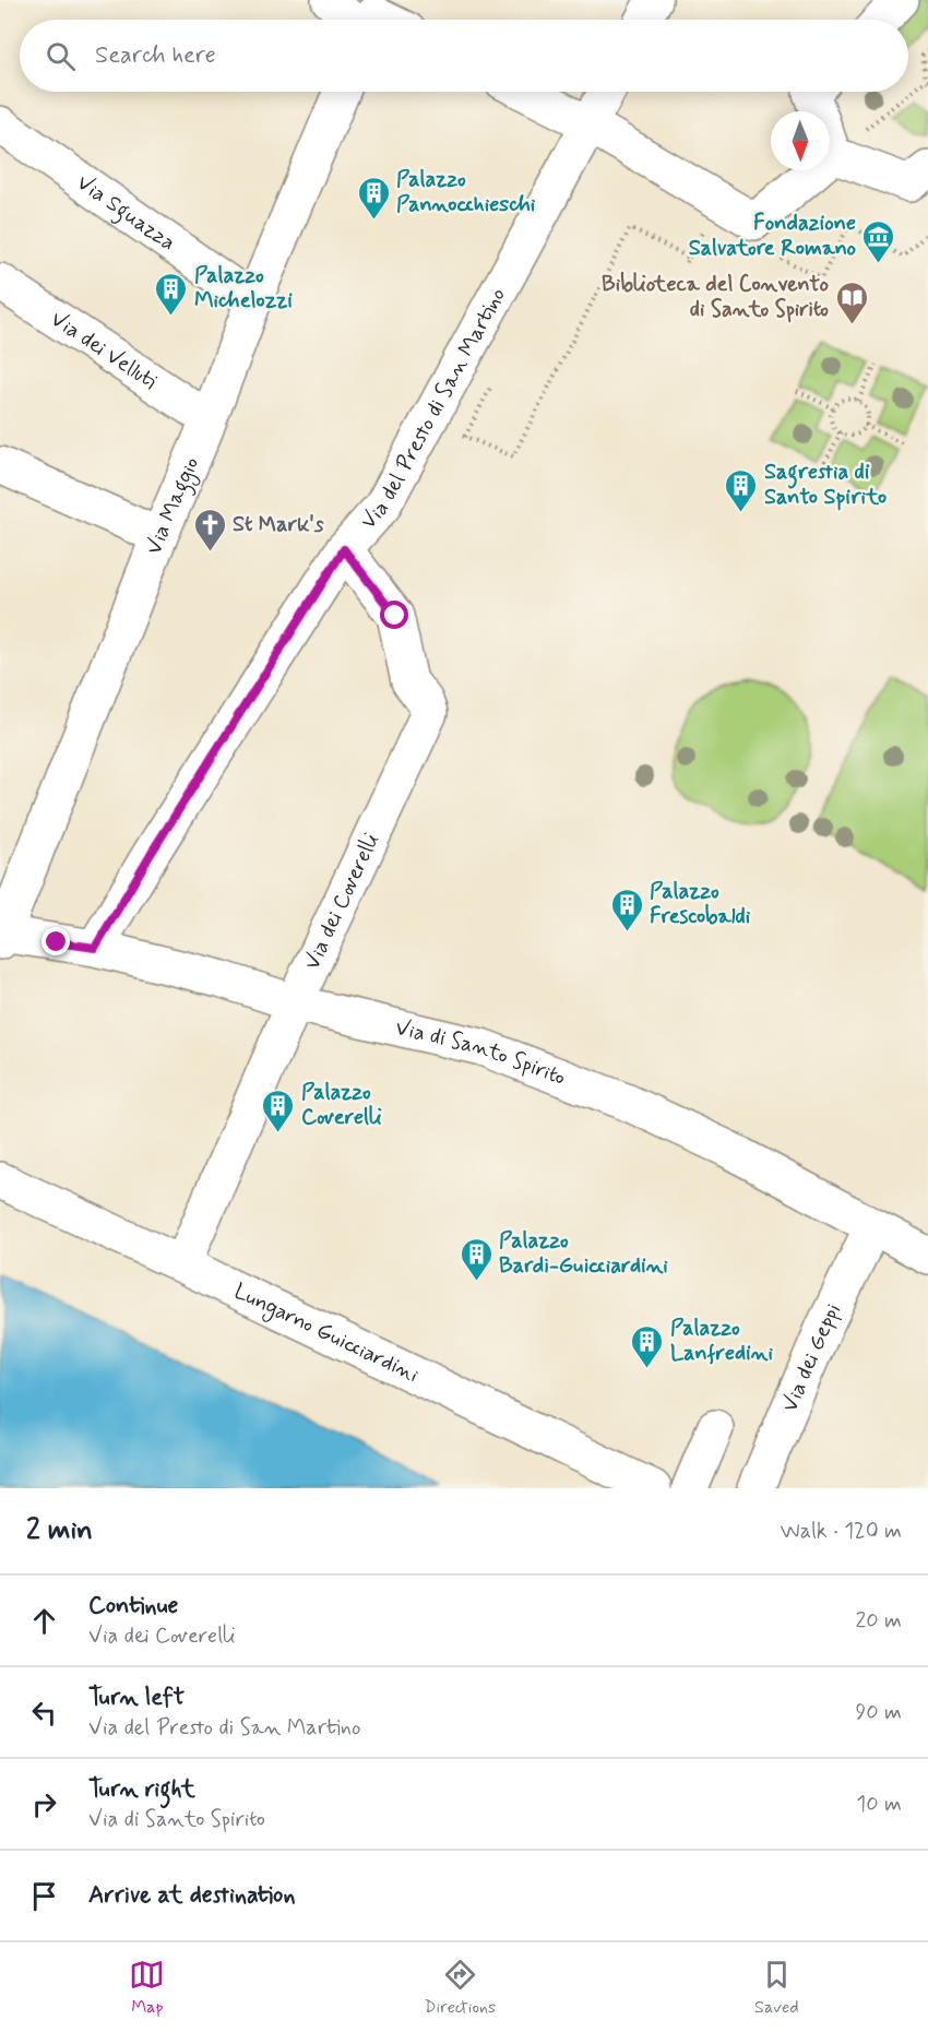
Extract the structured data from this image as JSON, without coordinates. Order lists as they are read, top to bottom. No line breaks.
{"streets":{"street":["Via Sguazza","Via dei Velluti","Via del Presto di San Martino","Via Maggio","Via dei Coverelli","Via di Santo Spirito","Lungarno Guicciardini","Via dei Geppi"]},"crossings":[["Via Sguazza","Via Maggio"],["Via dei Velluti","Via Maggio"],["Via del Presto di San Martino","Via dei Coverelli"],["Via del Presto di San Martino","Via di Santo Spirito"],["Via Maggio","Via di Santo Spirito"],["Via dei Coverelli","Via di Santo Spirito"],["Via dei Coverelli","Lungarno Guicciardini"],["Via di Santo Spirito","Via dei Geppi"]],"places":{"building":["Palazzo Pannocchieschi","Palazzo Michelozzi","Sagrestia di Santo Spirito","Palazzo Frescobaldi","Palazzo Coverelli","Palazzo Bardi-Guicciardini","Palazzo Lanfredini"],"museum":["Fondazione Salvatore Romano"],"library":["Biblioteca del Convento di Santo Spirito"],"church":["St Mark's"]},"north":"bottom","page":{"search":"Search here","heading":["2 min","Walk · 120 m"],"list":[["Continue","Via dei Coverelli","20 m"],["Turn left","Via del Presto di San Martino","90 m"],["Turn right","Via di Santo Spirito","10 m"],"Arrive at destination"],"nav":["Map","Directions","Saved"]}}
